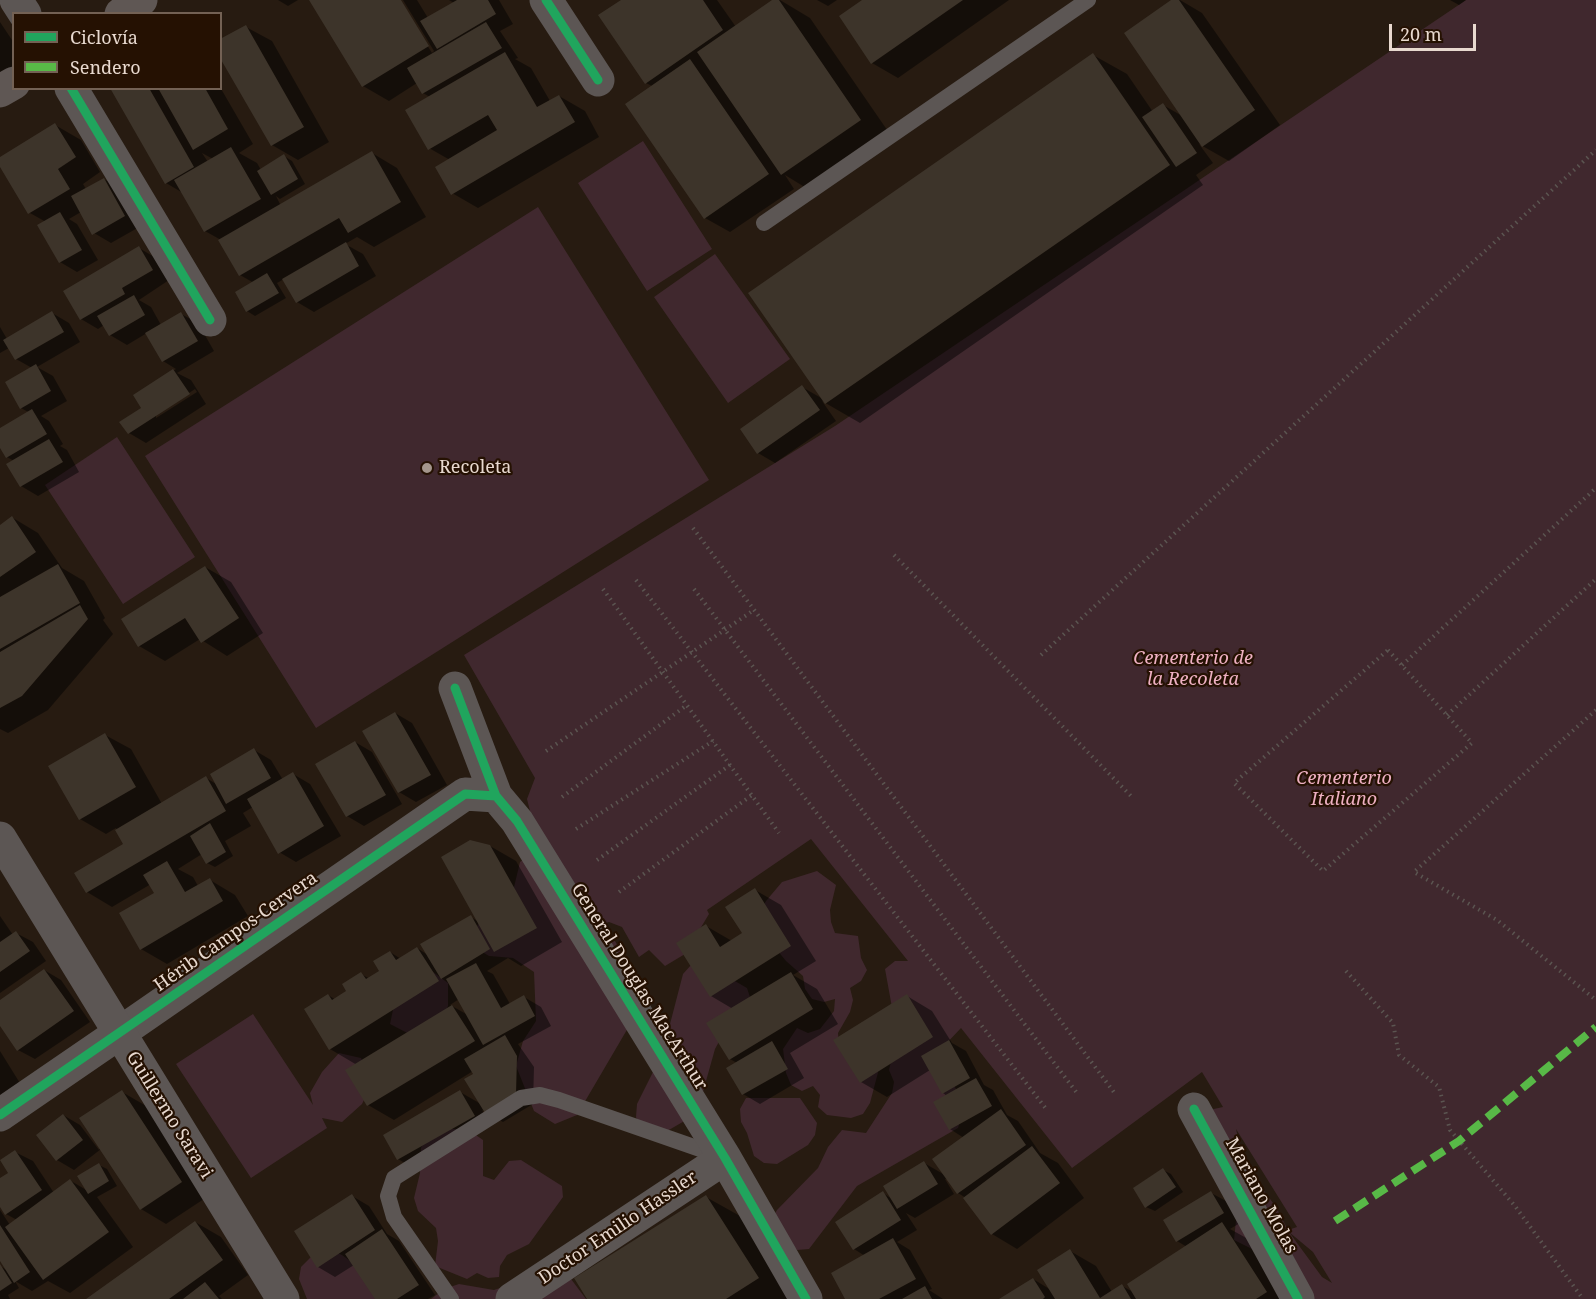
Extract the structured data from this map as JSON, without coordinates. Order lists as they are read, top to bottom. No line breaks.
{"streets":{"street":["Hérib Campos-Cervera","General Douglas MacArthur","Guillermo Saravi","Mariano Molas","Doctor Emilio Hassler"]},"crossings":[["Hérib Campos-Cervera","General Douglas MacArthur"],["Hérib Campos-Cervera","Guillermo Saravi"],["General Douglas MacArthur","Doctor Emilio Hassler"]],"parks":["Cementerio de la Recoleta","Cementerio Italiano"],"places":["Recoleta"],"legend":["Ciclovía","Sendero"],"scale_bar":"20 m"}
